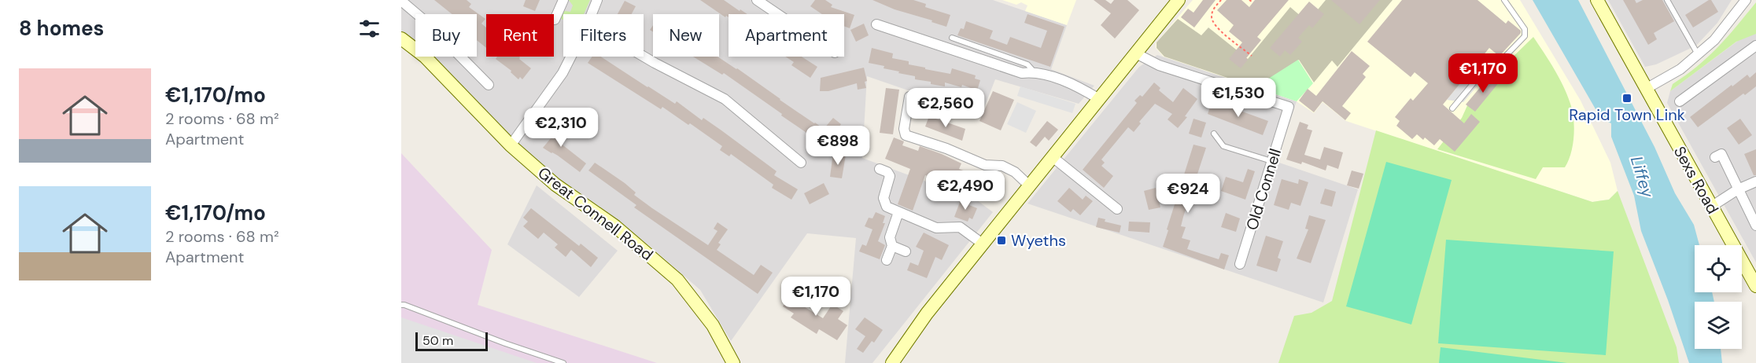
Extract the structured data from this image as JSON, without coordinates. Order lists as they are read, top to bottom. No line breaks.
{"streets":{"street":["Sexs Road","Old Connell","Great Connell Road"]},"water":["Liffey"],"places":{"transit":["Rapid Town Link","Wyeths"]},"scale_bar":"50 m","page":{"heading":"8 homes","chip":["Buy","Rent","Filters","New","Apartment"],"price":["€1,170","€1,530","€2,560","€2,310","€898","€2,490","€924","€1,170"],"list":[{"name":"€1,170/mo","note":"2 rooms · 68 m² · Apartment"},{"name":"€1,170/mo","note":"2 rooms · 68 m² · Apartment"}],"scale":"50 m"}}
